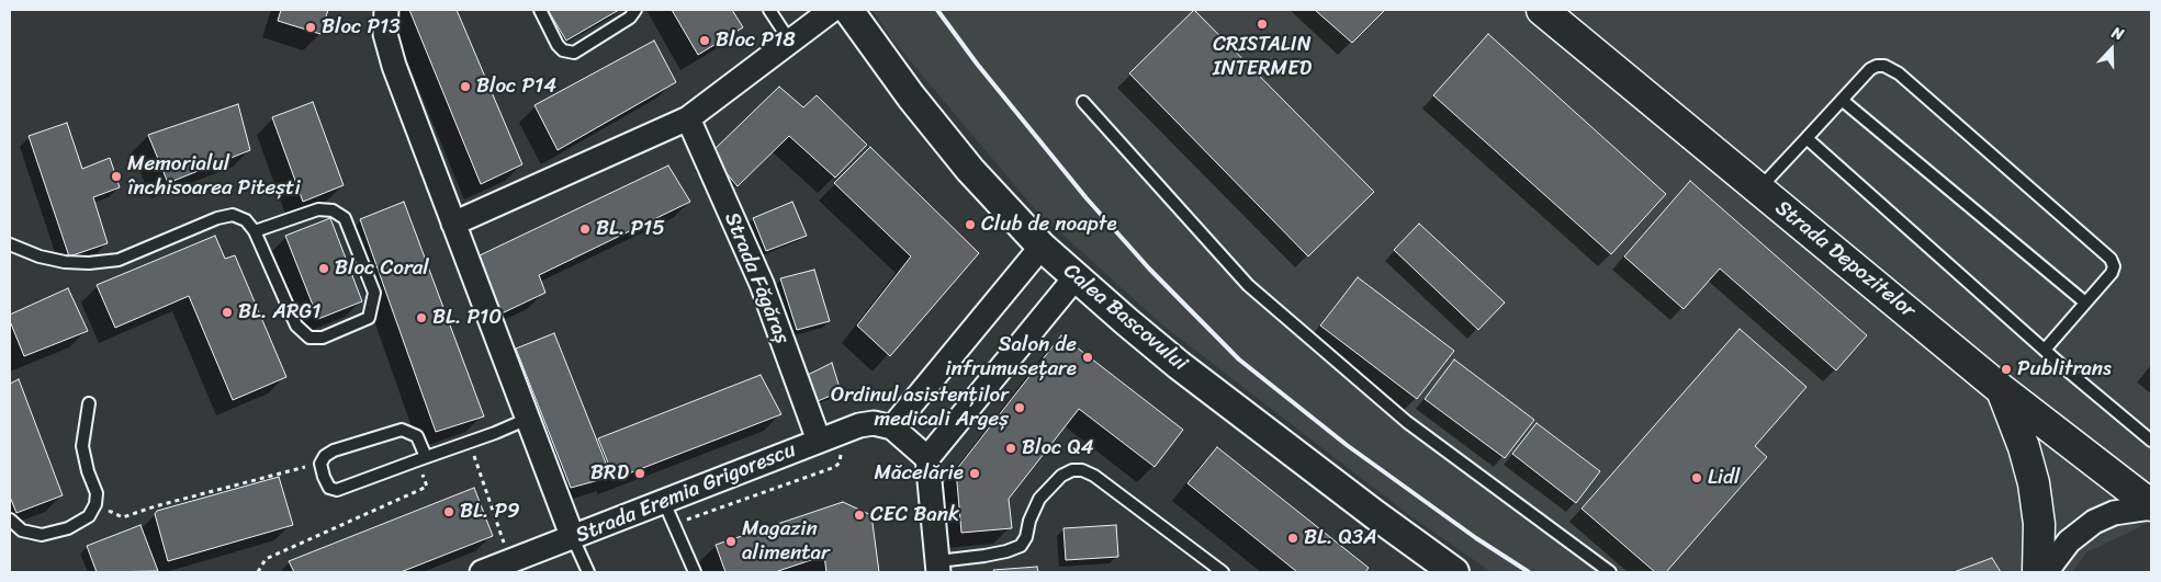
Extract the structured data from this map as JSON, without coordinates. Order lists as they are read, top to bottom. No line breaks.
{"streets":{"main road":["Strada Depozitelor"],"street":["Strada Făgăraș","Calea Bascovului","Strada Eremia Grigorescu"]},"crossings":[["Strada Făgăraș","Strada Eremia Grigorescu"]],"places":["CRISTALIN INTERMED","Bloc P13","Bloc P18","Bloc P14","Memorialul închisoarea Pitești","Club de noapte","BL. P15","Bloc Coral","BL. ARG1","BL. P10","Salon de infrumusețare","Publitrans","Ordinul asistenților medicali Argeș","Bloc Q4","BRD","Măcelărie","Lidl","BL. P9","CEC Bank","BL. Q3A","Magazin alimentar"],"north":"top"}
